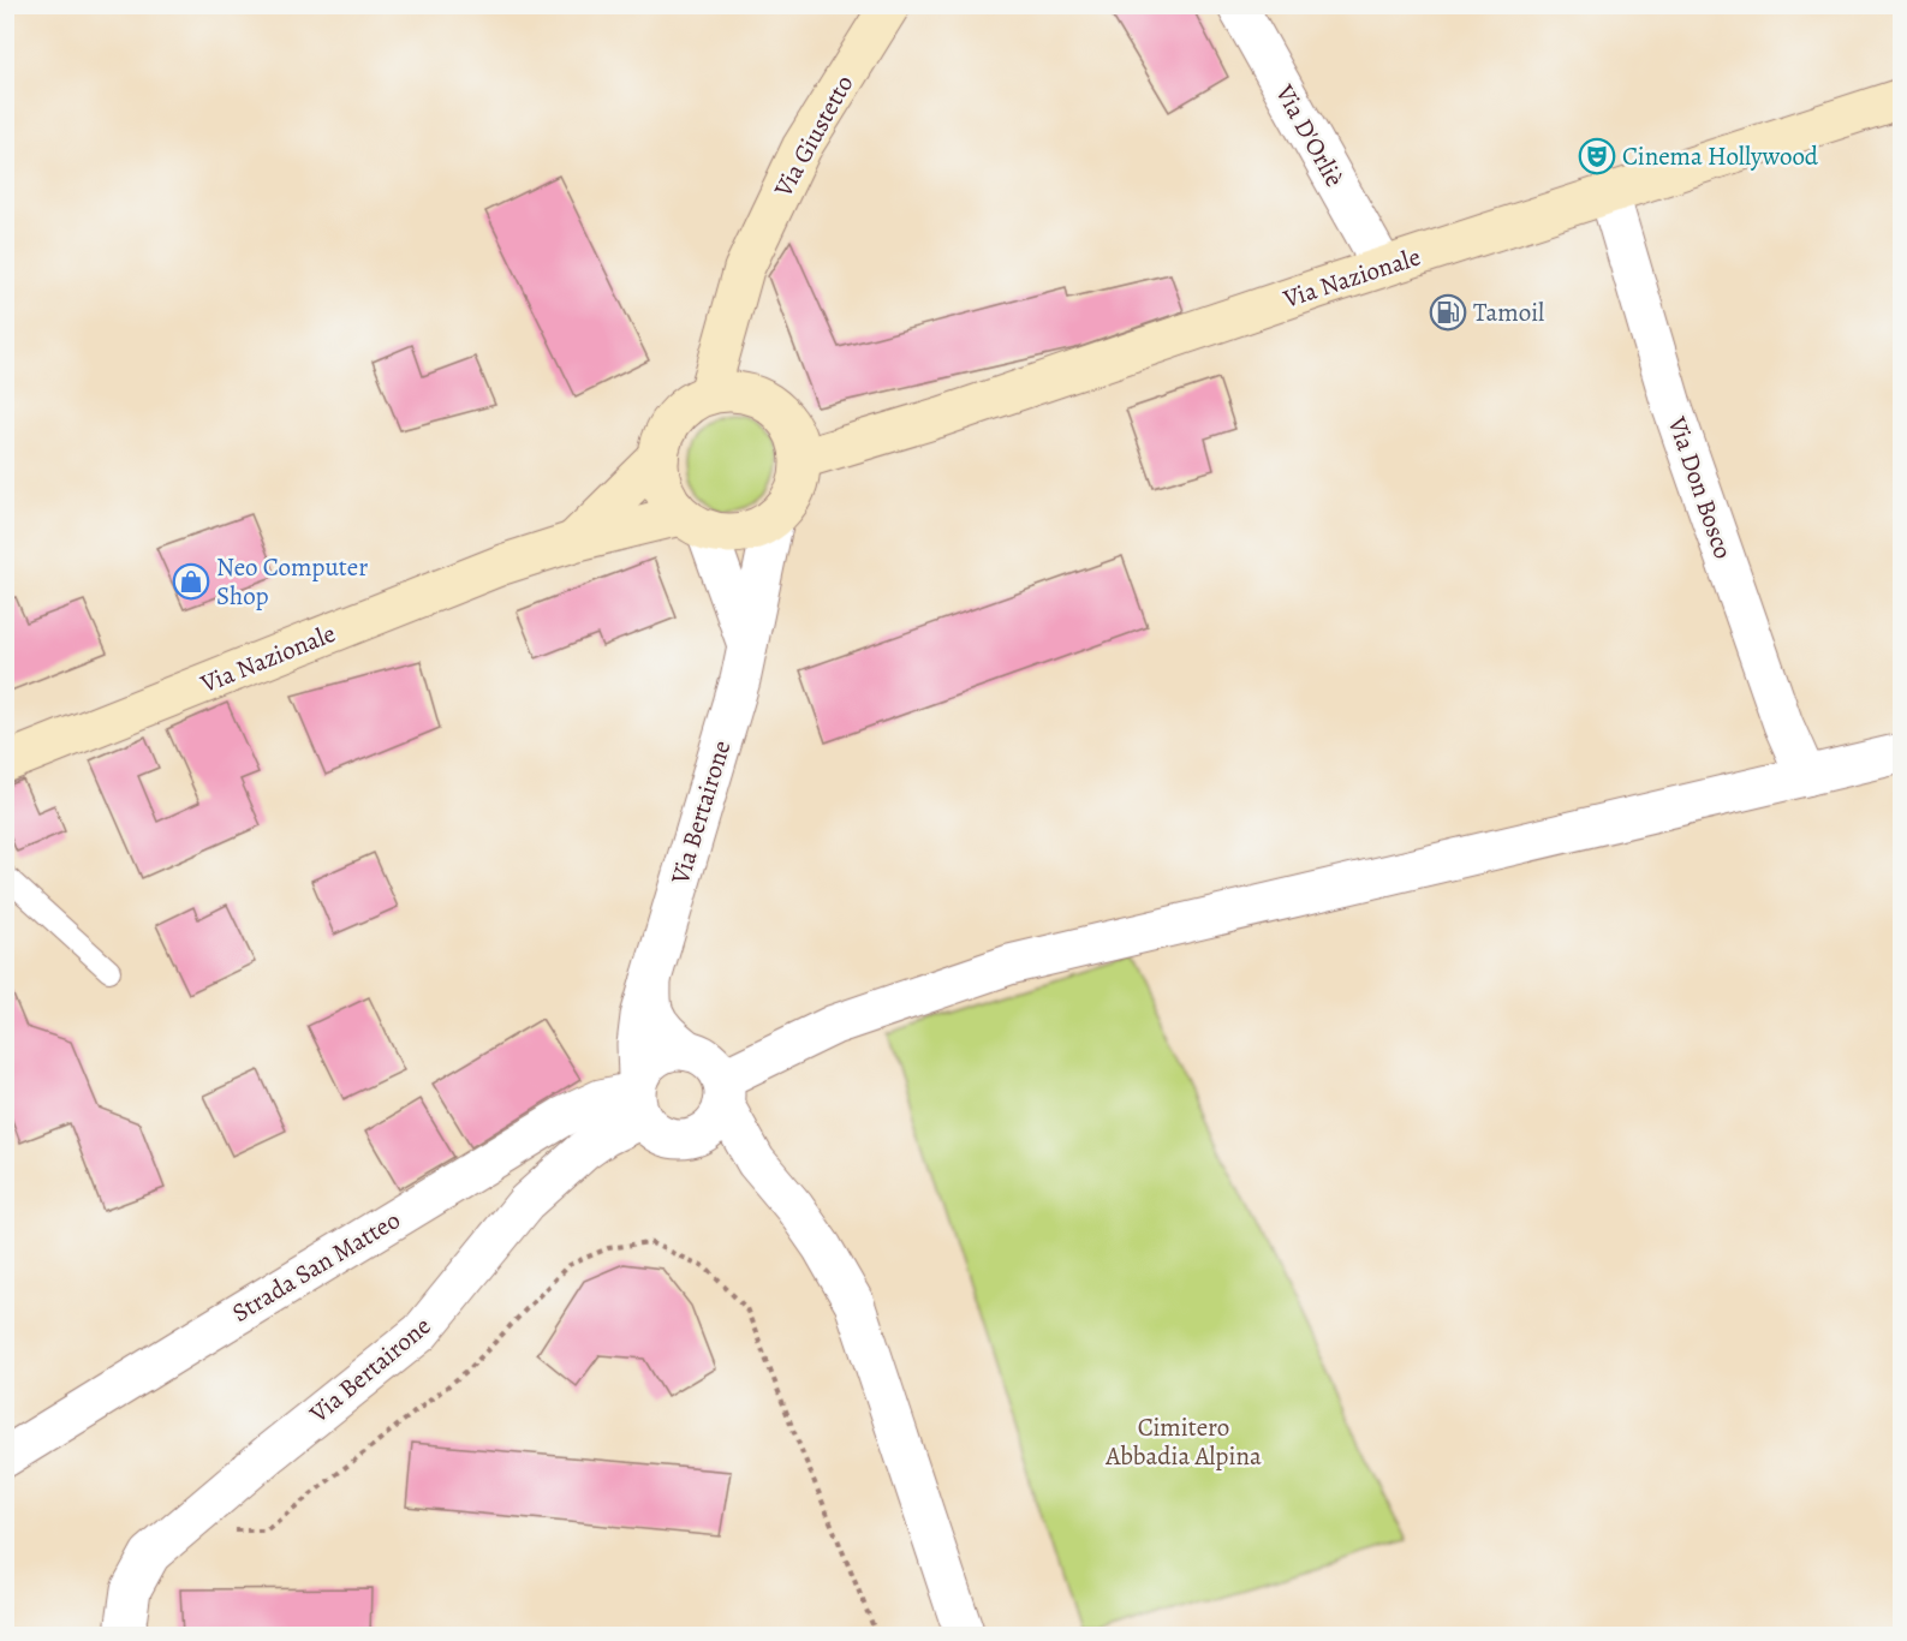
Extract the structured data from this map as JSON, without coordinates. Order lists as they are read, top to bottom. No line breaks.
{"streets":{"main road":["Via Giustetto","Via Nazionale"],"street":["Via D'Orliè","Via Don Bosco","Via Bertairone","Strada San Matteo"]},"crossings":[["Via Giustetto","Via Nazionale"],["Via Giustetto","Via Bertairone"],["Via D'Orliè","Via Nazionale"],["Via Nazionale","Via Don Bosco"],["Via Nazionale","Via Bertairone"],["Via Bertairone","Strada San Matteo"]],"parks":["Cimitero Abbadia Alpina"],"places":{"theatre":["Cinema Hollywood"],"fuel station":["Tamoil"],"shop":["Neo Computer Shop"]}}
